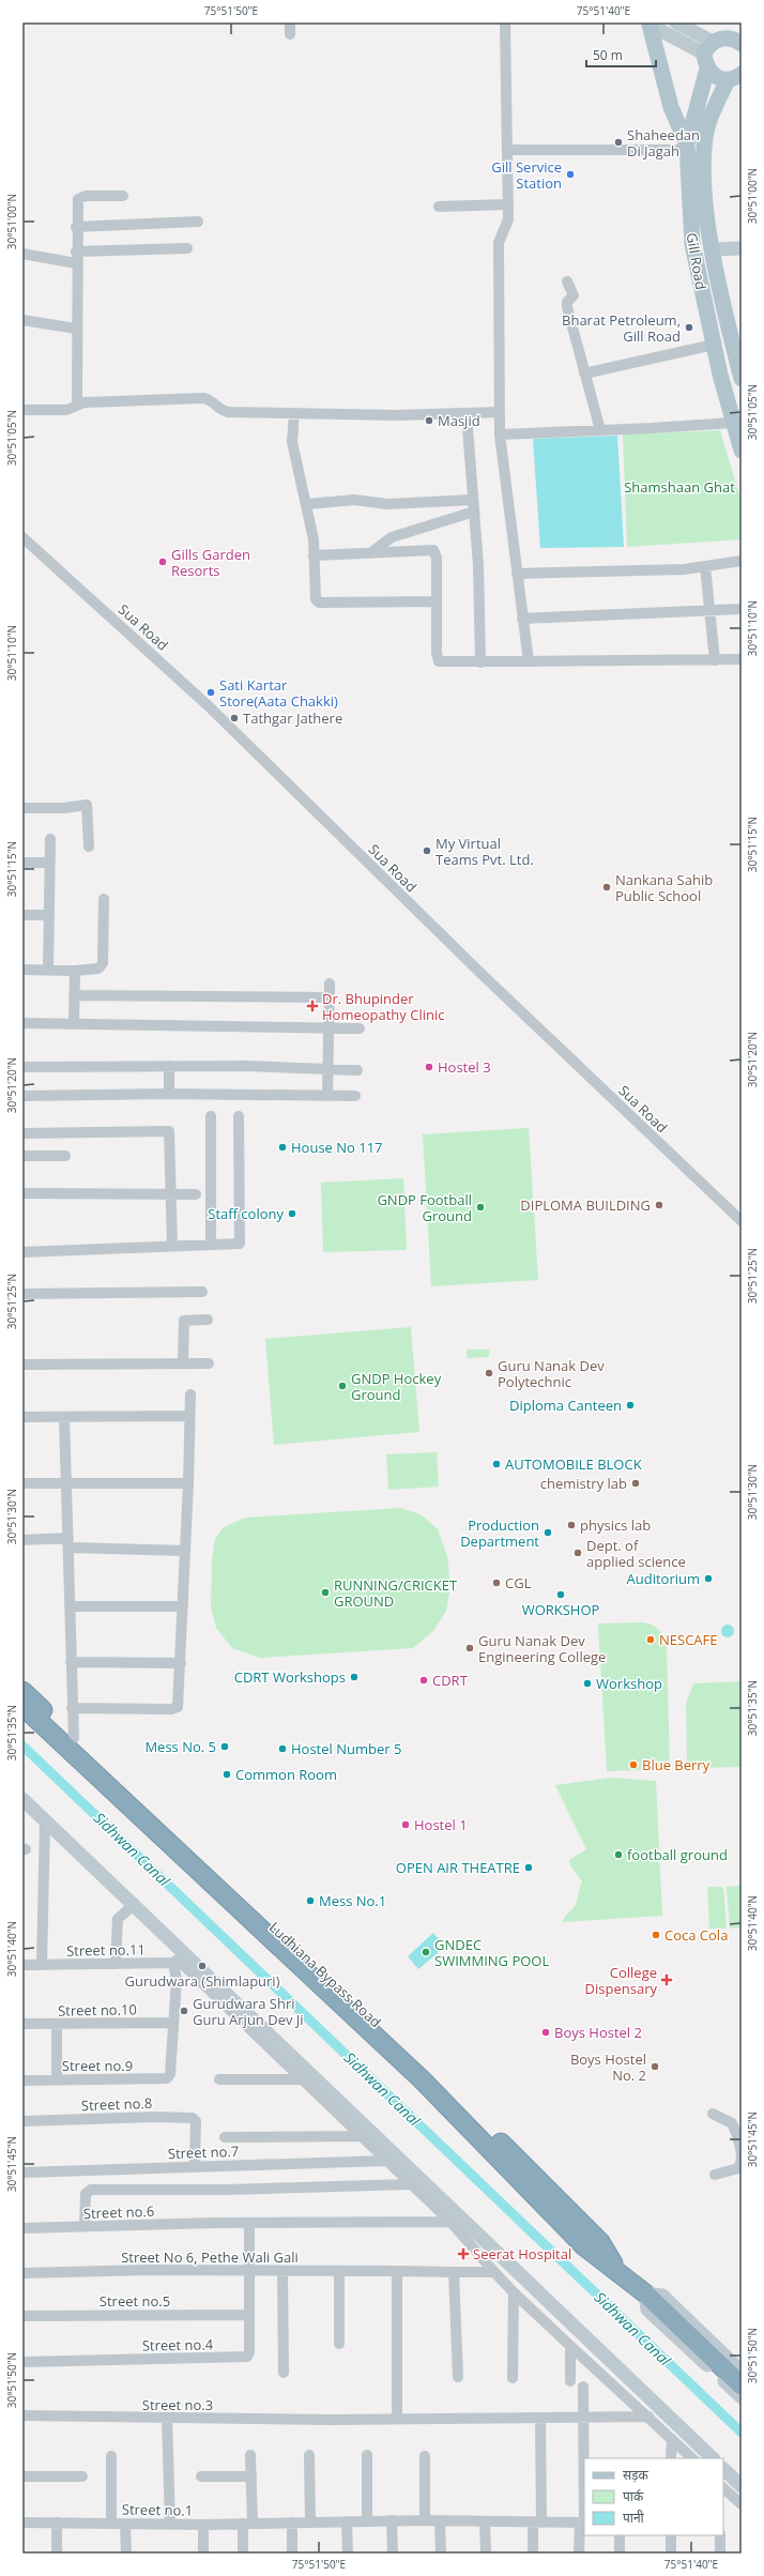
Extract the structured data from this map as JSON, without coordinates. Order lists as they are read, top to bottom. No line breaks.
{"streets":{"highway":["Ludhiana Bypass Road"],"main road":["Gill Road"],"street":["Sua Road","Street no.11","Street no.10","Street no.9","Street no.8","Street no.7","Street no.6","Street No 6, Pethe Wali Gali","Street no.5","Street no.4","Street no.3","Street no.1"]},"crossings":[["Street no.10","Street no.9"],["Street no.8","Street no.7"],["Street no.6","Street no.4"],["Street No 6, Pethe Wali Gali","Street no.4"],["Street no.5","Street no.4"]],"water":["Sidhwan Canal"],"parks":["Shamshaan Ghat"],"places":{"other":["Shaheedan Di Jagah","Gill Service Station","Bharat Petroleum, Gill Road","Masjid","Gills Garden Resorts","Sati Kartar Store(Aata Chakki)","Tathgar Jathere","My Virtual Teams Pvt. Ltd.","Nankana Sahib Public School","Hostel 3","House No 117","DIPLOMA BUILDING","GNDP Football Ground","Staff colony","Guru Nanak Dev Polytechnic","GNDP Hockey Ground","Diploma Canteen","AUTOMOBILE BLOCK","chemistry lab","physics lab","Production Department","Dept. of applied science","Auditorium","CGL","RUNNING/CRICKET GROUND","WORKSHOP","NESCAFE","Guru Nanak Dev Engineering College","CDRT Workshops","CDRT","Workshop","Mess No. 5","Hostel Number 5","Blue Berry","Common Room","Hostel 1","football ground","OPEN AIR THEATRE","Mess No.1","Coca Cola","GNDEC SWIMMING POOL","Gurudwara (Shimlapuri)","Gurudwara Shri Guru Arjun Dev Ji","Boys Hostel 2","Boys Hostel No. 2"],"health":["Dr. Bhupinder Homeopathy Clinic","College Dispensary","Seerat Hospital"]},"legend":["सड़क","पार्क","पानी"],"scale_bar":"50 m","coordinates":["75°51'50\"E","75°51'40\"E","30°51'00\"N","30°51'05\"N","30°51'10\"N","30°51'15\"N","30°51'20\"N","30°51'25\"N","30°51'30\"N","30°51'35\"N","30°51'40\"N","30°51'45\"N","30°51'50\"N"]}
